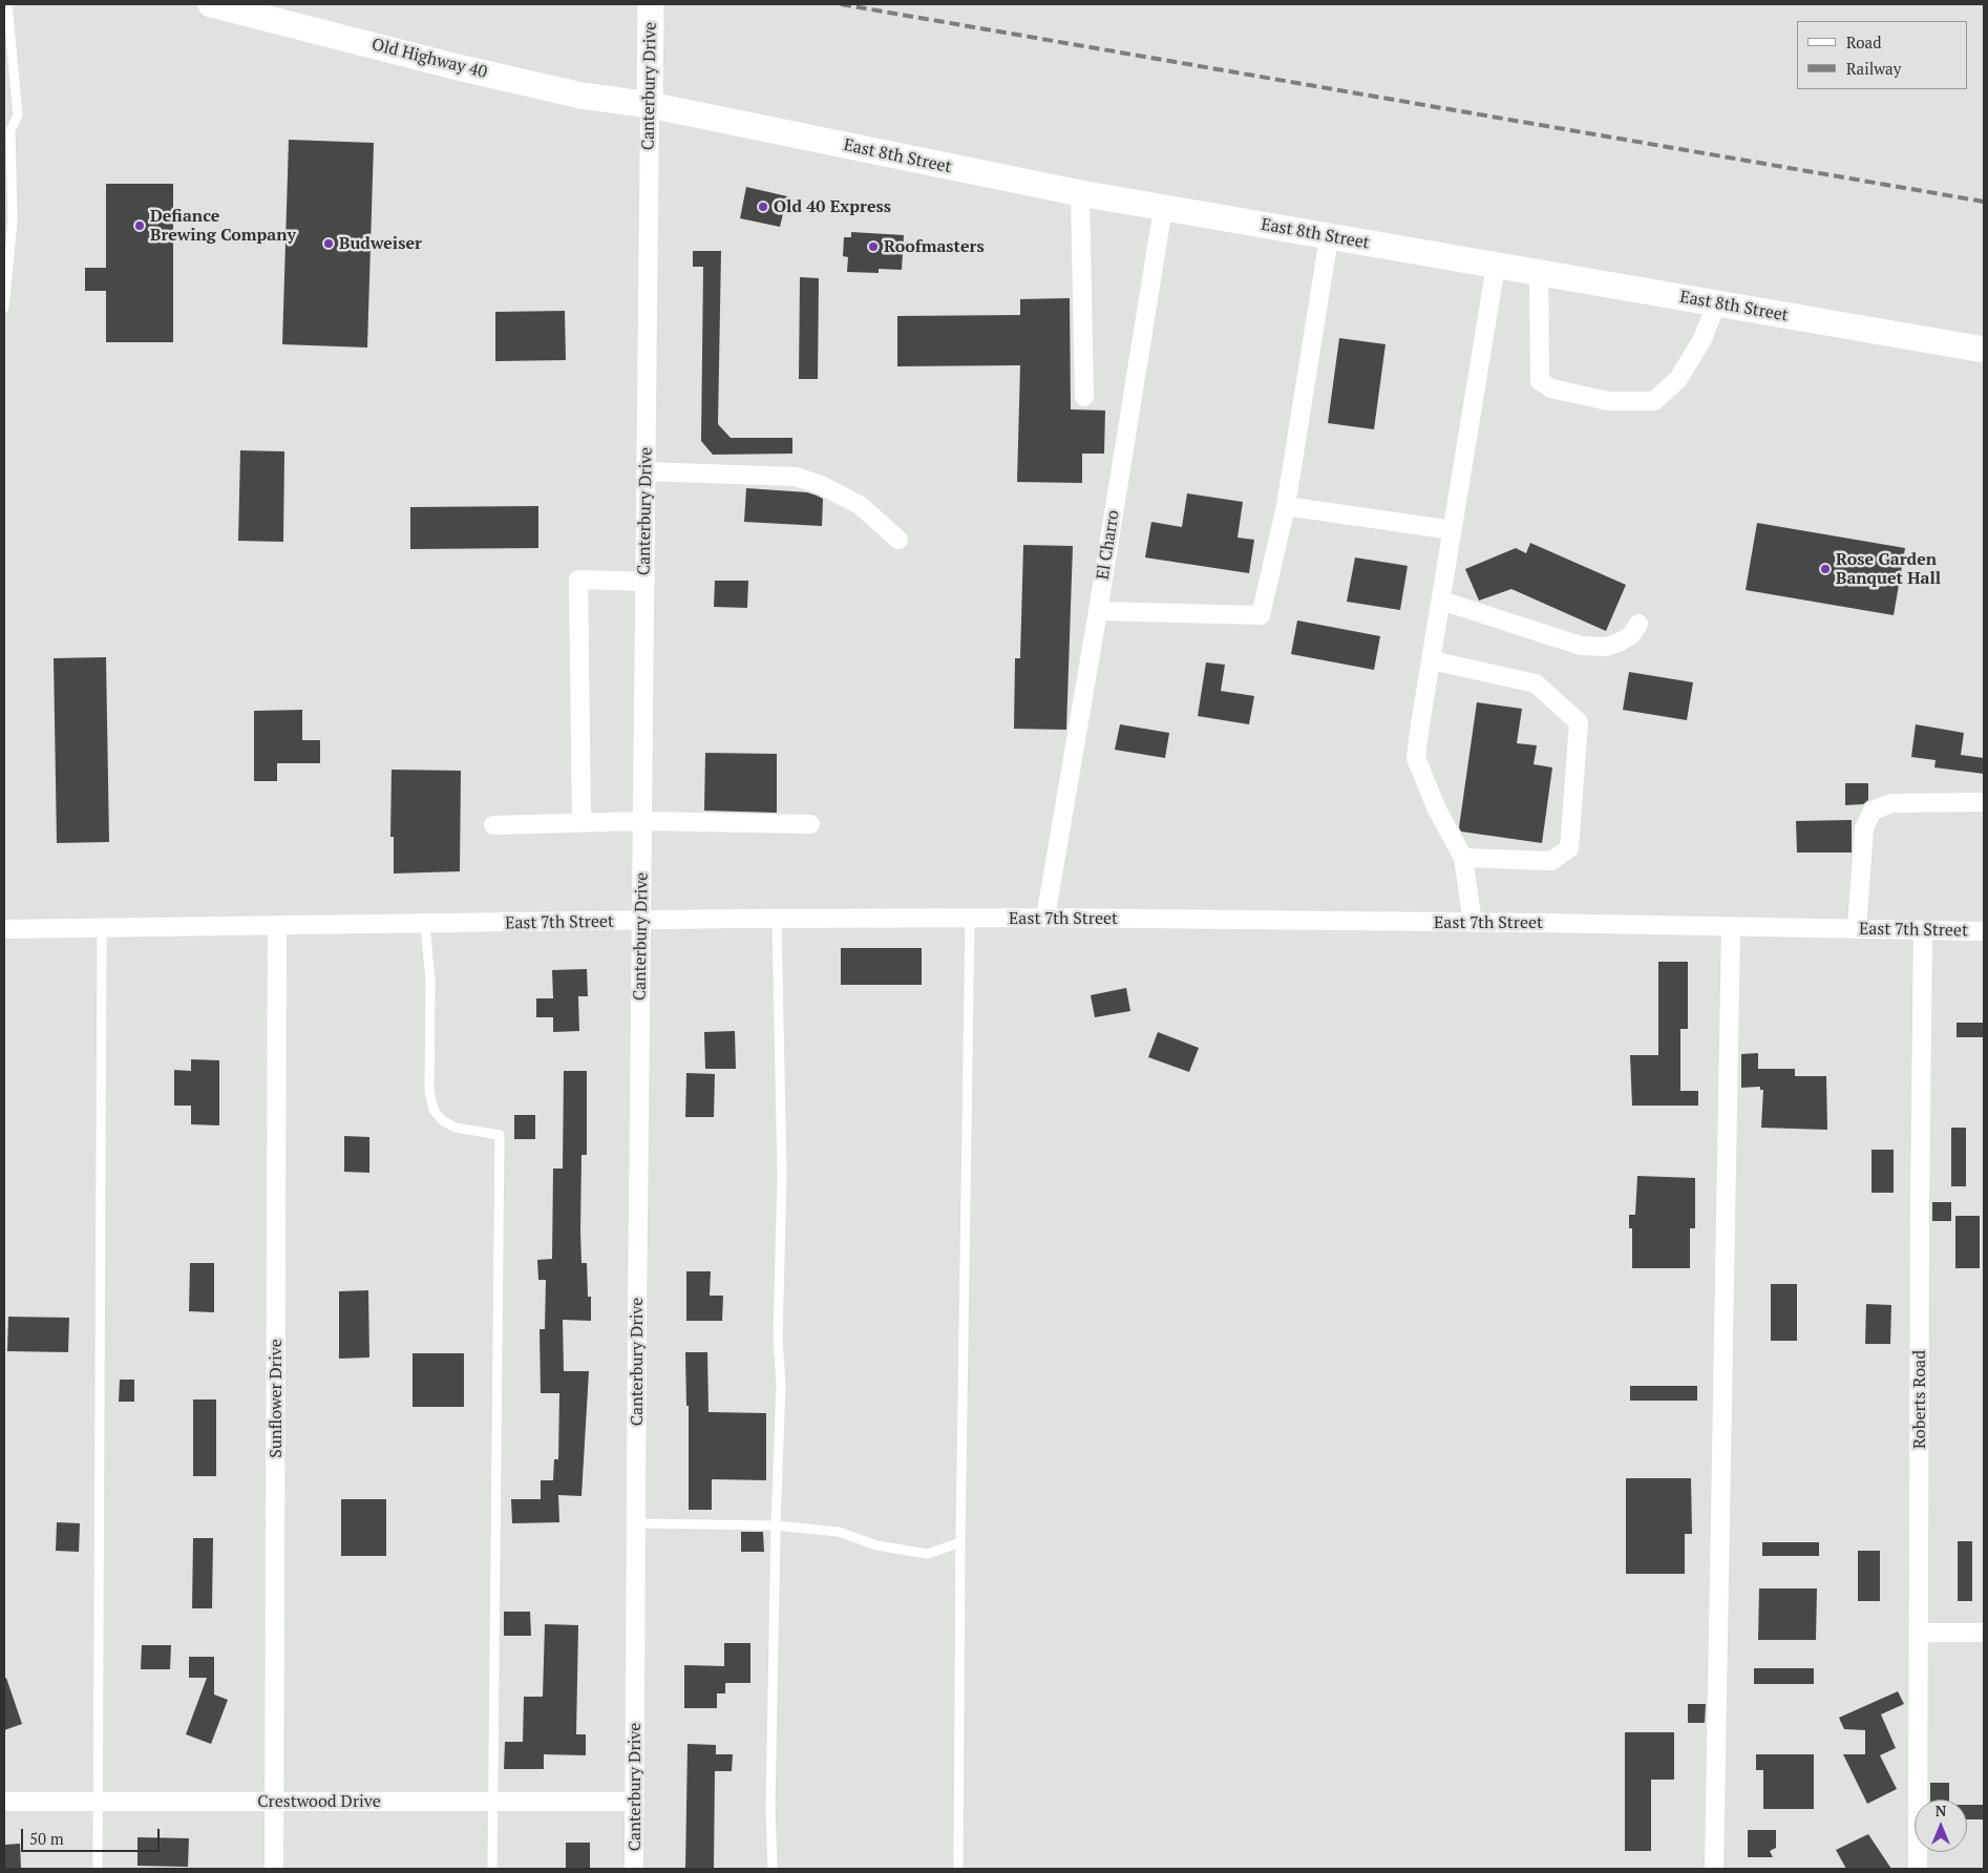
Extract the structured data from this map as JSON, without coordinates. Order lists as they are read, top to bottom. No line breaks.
{"streets":{"main road":["Old Highway 40","Canterbury Drive","East 8th Street"],"street":["El Charro","East 7th Street","Sunflower Drive","Roberts Road","Crestwood Drive"]},"crossings":[["Old Highway 40","Canterbury Drive"],["Old Highway 40","East 8th Street"],["Canterbury Drive","East 8th Street"],["Canterbury Drive","East 7th Street"],["Canterbury Drive","Crestwood Drive"],["East 8th Street","El Charro"],["El Charro","East 7th Street"],["East 7th Street","Sunflower Drive"],["East 7th Street","Roberts Road"],["Sunflower Drive","Crestwood Drive"]],"places":["Old 40 Express","Defiance Brewing Company","Budweiser","Roofmasters","Rose Garden Banquet Hall"],"legend":["Road","Railway"],"scale_bar":"50 m","north":"top"}
